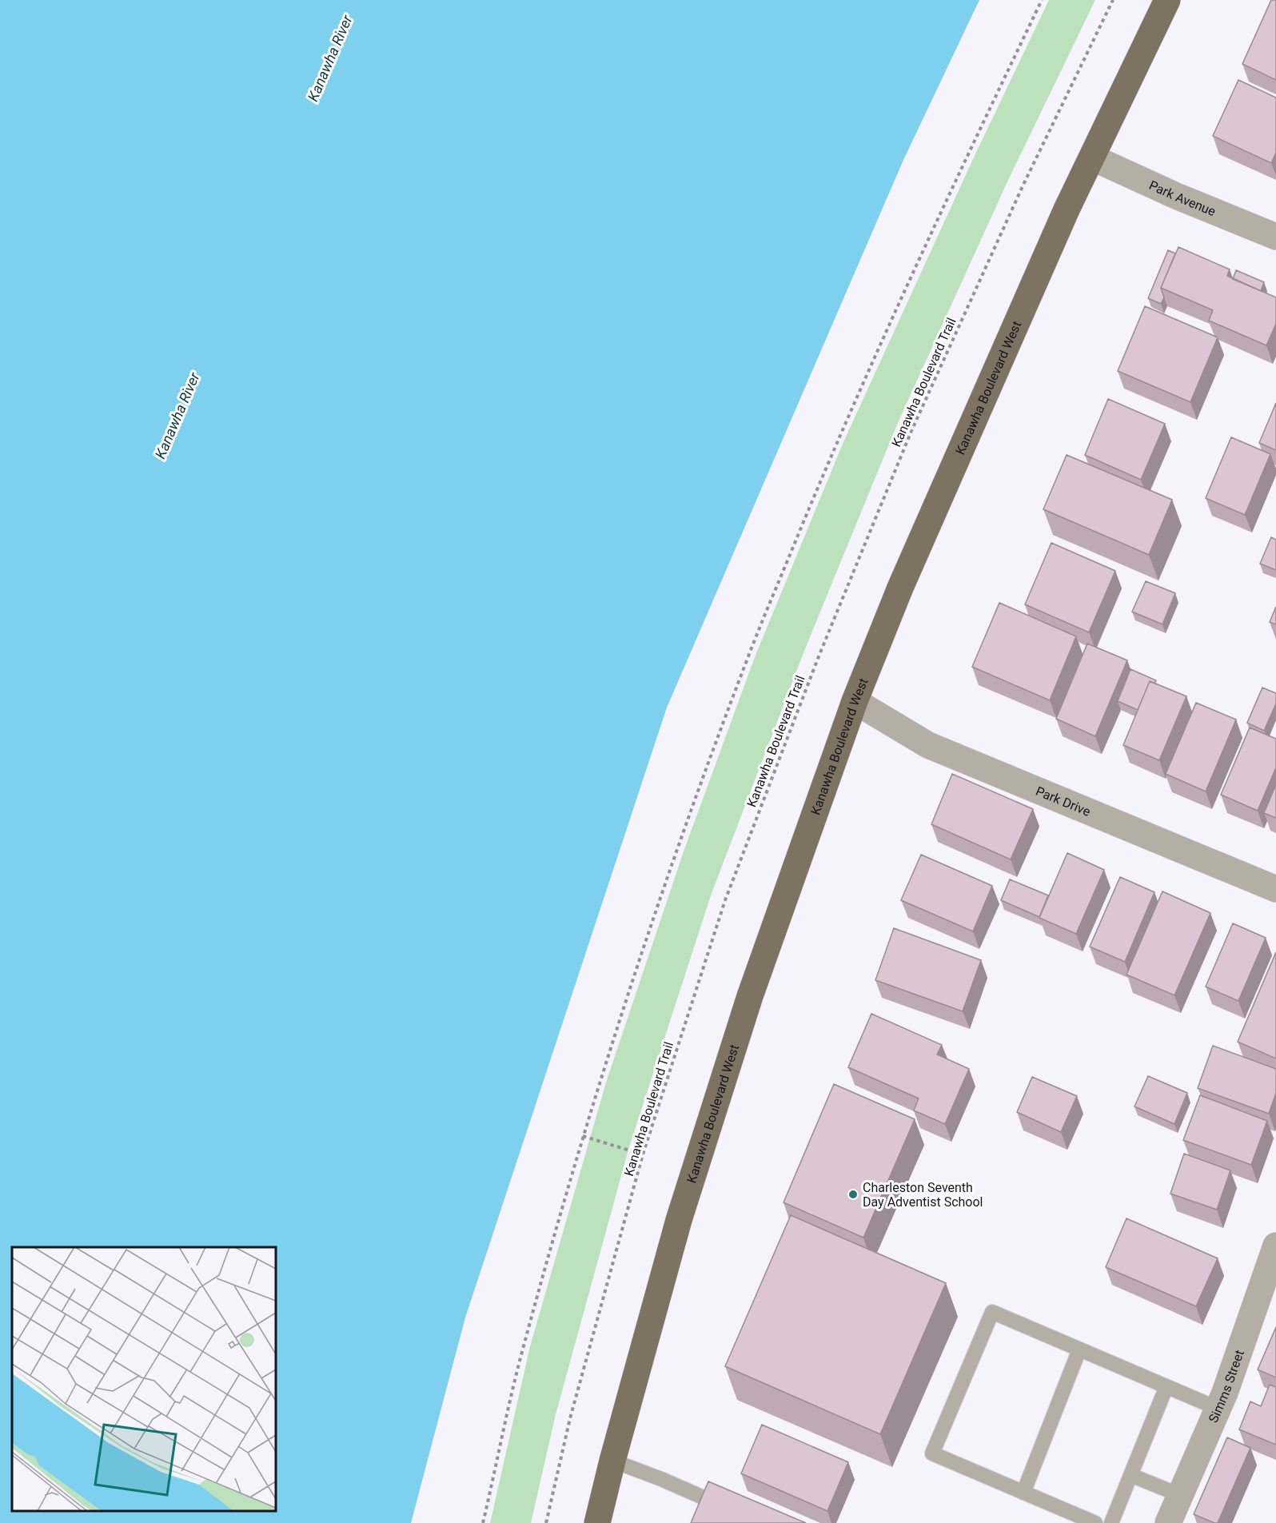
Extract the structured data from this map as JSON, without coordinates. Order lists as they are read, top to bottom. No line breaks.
{"streets":{"main road":["Kanawha Boulevard West"],"street":["Park Avenue","Park Drive","Simms Street"],"path":["Kanawha Boulevard Trail"]},"crossings":[["Park Avenue","Kanawha Boulevard West"],["Kanawha Boulevard West","Park Drive"]],"water":["Kanawha River"],"places":["Charleston Seventh Day Adventist School"]}
